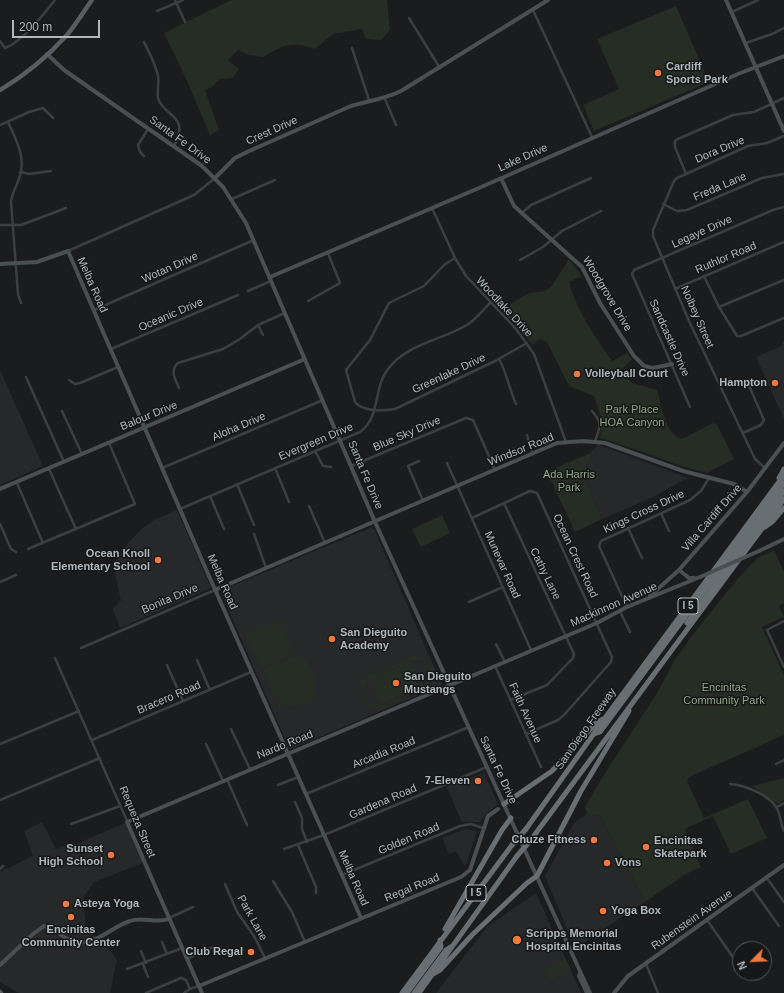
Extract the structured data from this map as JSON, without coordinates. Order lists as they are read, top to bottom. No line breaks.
{"streets":{"highway":["I 5","San Diego Freeway"],"street":["Crest Drive","Santa Fe Drive","Dora Drive","Lake Drive","Freda Lane","Legaye Drive","Ruthlor Road","Wotan Drive","Melba Road","Woodgrove Drive","Woodlake Drive","Oceanic Drive","Nolbey Street","Sandcastle Drive","Greenlake Drive","Balour Drive","Aloha Drive","Blue Sky Drive","Evergreen Drive","Windsor Road","Kings Cross Drive","Villa Cardiff Drive","Ocean Crest Road","Munevar Road","Cathy Lane","Bonita Drive","Mackinnon Avenue","Bracero Road","Faith Avenue","Nardo Road","Arcadia Road","Gardena Road","Requeza Street","Golden Road","Regal Road","Park Lane","Rubenstein Avenue"]},"crossings":[["Crest Drive","Santa Fe Drive"],["Crest Drive","Melba Road"],["Santa Fe Drive","Lake Drive"],["Santa Fe Drive","Wotan Drive"],["Santa Fe Drive","Balour Drive"],["Santa Fe Drive","Aloha Drive"],["Santa Fe Drive","Blue Sky Drive"],["Santa Fe Drive","Evergreen Drive"],["Santa Fe Drive","Windsor Road"],["Santa Fe Drive","Bonita Drive"],["Santa Fe Drive","Mackinnon Avenue"],["Santa Fe Drive","Nardo Road"],["Santa Fe Drive","Arcadia Road"],["Santa Fe Drive","Gardena Road"],["Santa Fe Drive","Regal Road"],["Dora Drive","Nolbey Street"],["Lake Drive","Woodgrove Drive"],["Lake Drive","Woodlake Drive"],["Freda Lane","Nolbey Street"],["Legaye Drive","Nolbey Street"],["Legaye Drive","Sandcastle Drive"],["Ruthlor Road","Nolbey Street"],["Wotan Drive","Melba Road"],["Melba Road","Oceanic Drive"],["Melba Road","Balour Drive"],["Melba Road","Aloha Drive"],["Melba Road","Evergreen Drive"],["Melba Road","Bonita Drive"],["Melba Road","Bracero Road"],["Melba Road","Nardo Road"],["Melba Road","Arcadia Road"],["Melba Road","Gardena Road"],["Melba Road","Golden Road"],["Melba Road","Regal Road"],["Woodgrove Drive","Sandcastle Drive"],["Woodlake Drive","Greenlake Drive"],["Woodlake Drive","Evergreen Drive"],["Woodlake Drive","Windsor Road"],["Nolbey Street","Villa Cardiff Drive"],["Greenlake Drive","Evergreen Drive"],["Blue Sky Drive","Windsor Road"],["Windsor Road","Kings Cross Drive"],["Windsor Road","Villa Cardiff Drive"],["Windsor Road","Munevar Road"],["Windsor Road","Bonita Drive"],["Kings Cross Drive","Mackinnon Avenue"],["Villa Cardiff Drive","Mackinnon Avenue"],["Ocean Crest Road","Cathy Lane"],["Ocean Crest Road","Mackinnon Avenue"],["Ocean Crest Road","Faith Avenue"],["Munevar Road","Mackinnon Avenue"],["Cathy Lane","Mackinnon Avenue"],["Cathy Lane","Faith Avenue"],["Mackinnon Avenue","Faith Avenue"],["Mackinnon Avenue","Nardo Road"],["Bracero Road","Requeza Street"],["Nardo Road","Requeza Street"],["Requeza Street","Regal Road"],["Golden Road","Regal Road"],["Regal Road","Park Lane"]],"parks":["Park Place HOA Canyon","Ada Harris Park","Encinitas Community Park"],"places":["Cardiff Sports Park","Volleyball Court","Hampton","Ocean Knoll Elementary School","San Dieguito Academy","San Dieguito Mustangs","7-Eleven","Chuze Fitness","Encinitas Skatepark","Sunset High School","Vons","Asteya Yoga","Yoga Box","Encinitas Community Center","Scripps Memorial Hospital Encinitas","Club Regal"],"scale_bar":"200 m","north":"bottom left"}
